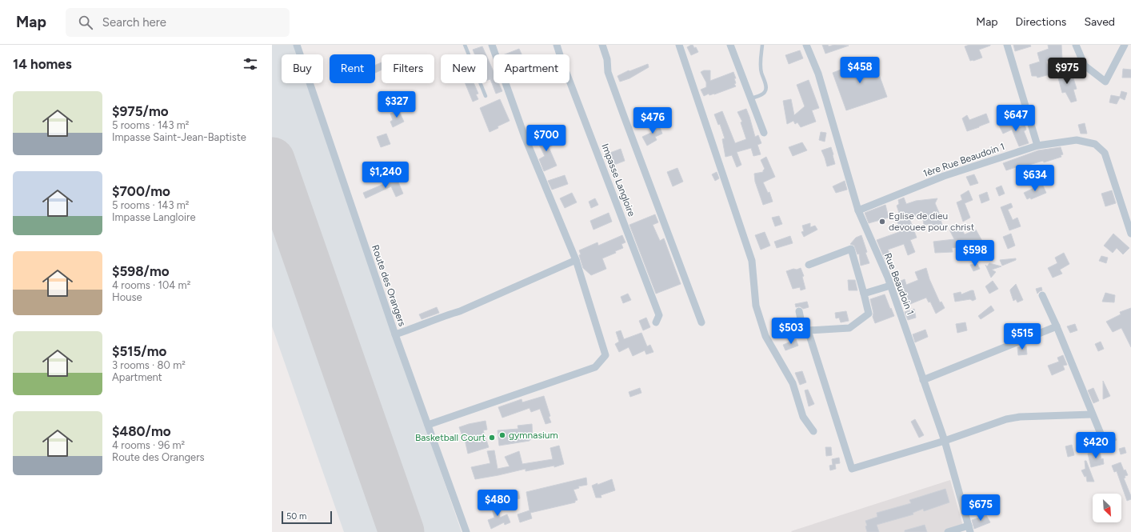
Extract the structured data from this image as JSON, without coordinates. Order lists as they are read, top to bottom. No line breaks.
{"streets":{"street":["1ère Rue Beaudoin 1","Impasse Langloire","Rue Beaudoin 1","Route des Orangers"]},"crossings":[["1ère Rue Beaudoin 1","Rue Beaudoin 1"]],"places":["Eglise de dieu devouee pour christ","gymnasium","Basketball Court"],"scale_bar":"50 m","north":"bottom right","page":{"header":"Map","search":"Search here","nav":["Map","Directions","Saved"],"heading":"14 homes","chip":["Buy","Rent","Filters","New","Apartment"],"price":["$458","$975","$327","$647","$476","$700","$1,240","$634","$598","$503","$515","$420","$480","$675"],"list":[{"name":"$975/mo","note":"5 rooms · 143 m² · Impasse Saint-Jean-Baptiste"},{"name":"$700/mo","note":"5 rooms · 143 m² · Impasse Langloire"},{"name":"$598/mo","note":"4 rooms · 104 m² · House"},{"name":"$515/mo","note":"3 rooms · 80 m² · Apartment"},{"name":"$480/mo","note":"4 rooms · 96 m² · Route des Orangers"}],"scale":"50 m"}}
